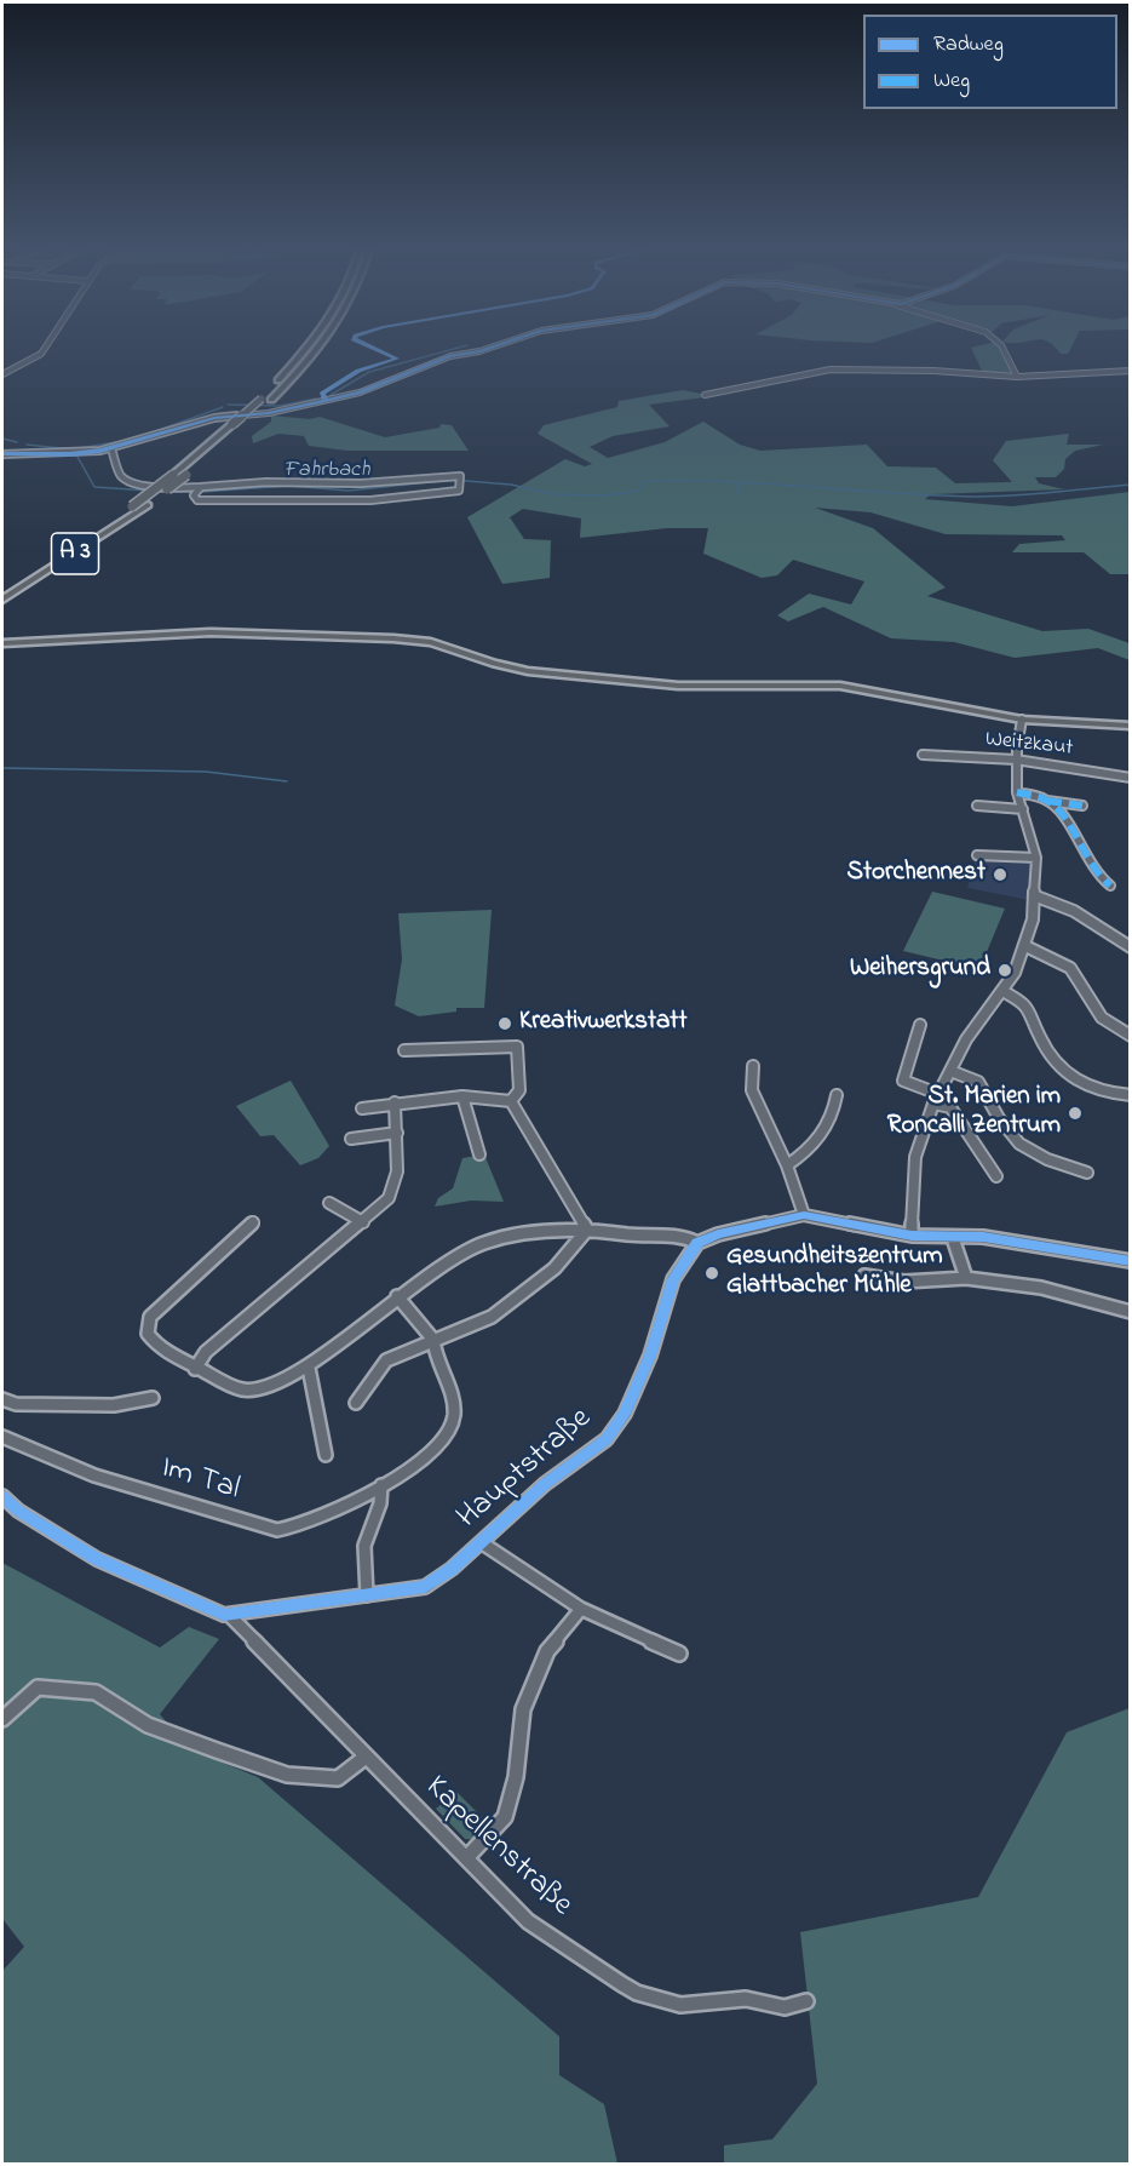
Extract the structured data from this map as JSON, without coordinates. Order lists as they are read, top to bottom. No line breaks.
{"streets":{"highway":["A 3"],"street":["Weitzkaut","Hauptstraße","Im Tal","Kapellenstraße"]},"crossings":[["Hauptstraße","Kapellenstraße"]],"water":["Fahrbach"],"places":["Storchennest","Weihersgrund","Kreativwerkstatt","St. Marien im Roncalli Zentrum","Gesundheitszentrum Glattbacher Mühle"],"legend":["Radweg","Weg"]}
